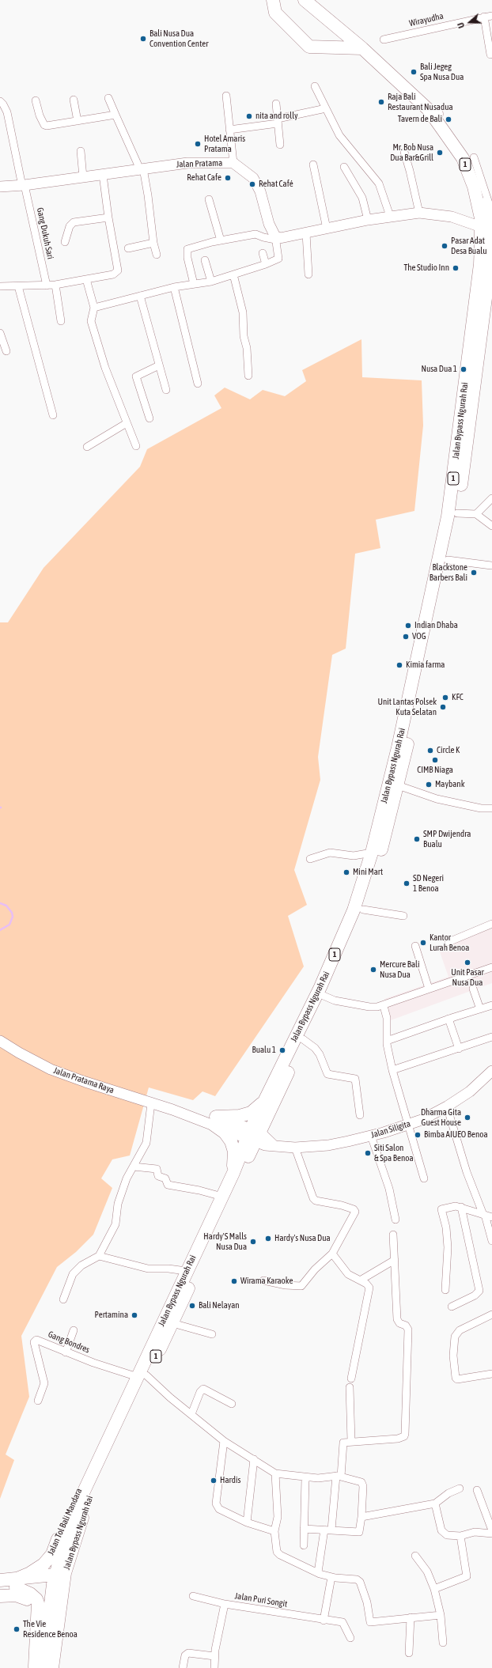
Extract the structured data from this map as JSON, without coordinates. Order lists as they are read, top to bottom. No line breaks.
{"streets":{"highway":["1","Jalan Bypass Ngurah Rai","Jalan Tol Bali Mandara"],"street":["Wirayudha","Jalan Pratama","Gang Dukuh Sari","Jalan Pratama Raya","Jalan Siligita","Gang Bondres","Jalan Puri Songit"]},"crossings":[["Jalan Pratama","Gang Dukuh Sari"],["1","Jalan Bypass Ngurah Rai"],["Jalan Bypass Ngurah Rai","Jalan Pratama Raya"],["Jalan Bypass Ngurah Rai","Jalan Siligita"],["Jalan Bypass Ngurah Rai","Gang Bondres"],["Jalan Bypass Ngurah Rai","Jalan Tol Bali Mandara"],["Jalan Pratama Raya","Jalan Siligita"]],"places":["Bali Nusa Dua Convention Center","Bali Jegeg Spa Nusa Dua","Raja Bali Restaurant Nusadua","nita and rolly","Tavern de Bali","Hotel Amaris Pratama","Mr. Bob Nusa Dua Bar&Grill","Rehat Cafe","Rehat Café","Pasar Adat Desa Bualu","The Studio Inn","Nusa Dua 1","Blackstone Barbers Bali","Indian Dhaba","VOG","Kimia farma","KFC","Unit Lantas Polsek Kuta Selatan","Circle K","CIMB Niaga","Maybank","SMP Dwijendra Bualu","Mini Mart","SD Negeri 1 Benoa","Kantor Lurah Benoa","Unit Pasar Nusa Dua","Mercure Bali Nusa Dua","Bualu 1","Dharma Gita Guest House","Bimba AIUEO Benoa","Siti Salon & Spa Benoa","Hardy's Nusa Dua","Hardy'S Malls Nusa Dua","Wirama Karaoke","Bali Nelayan","Pertamina","Hardis","The Vie Residence Benoa"],"north":"left"}
